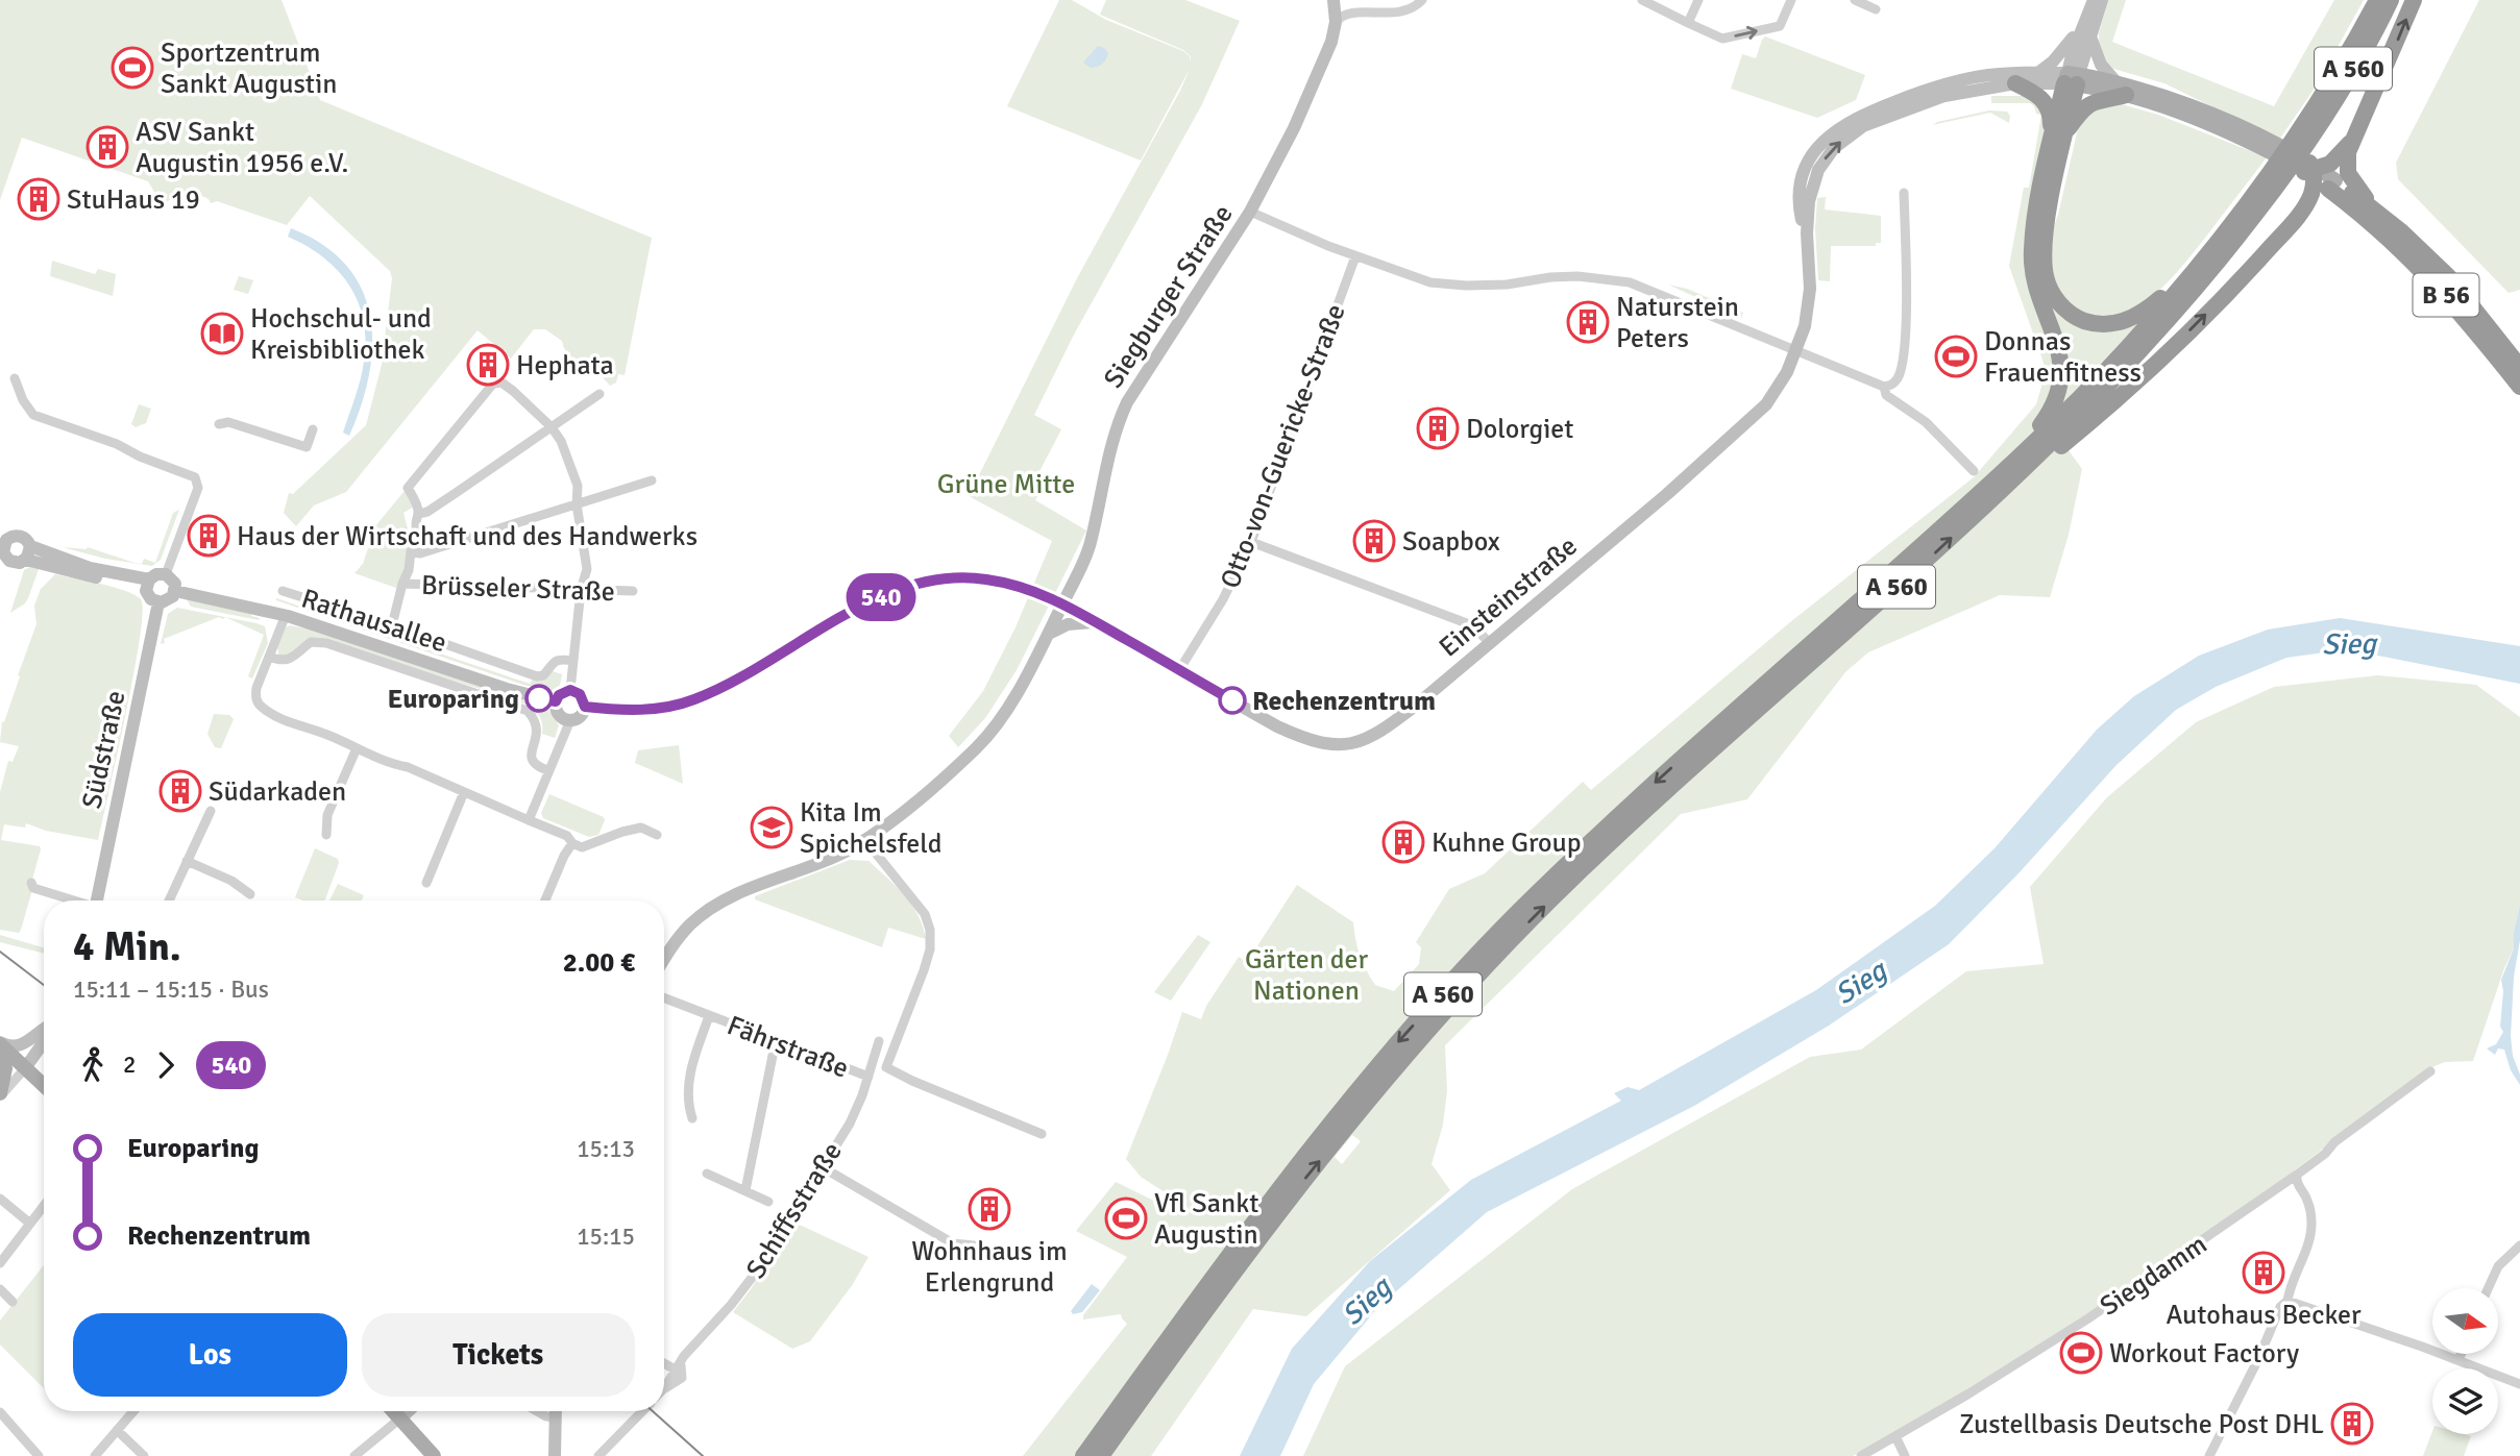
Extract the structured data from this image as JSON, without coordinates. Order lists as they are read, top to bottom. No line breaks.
{"streets":{"highway":["A 560","B 56"],"street":["Siegburger Straße","Otto-von-Guericke-Straße","Brüsseler Straße","Einsteinstraße","Rathausallee","Südstraße","Fährstraße","Schiffsstraße","Siegdamm"]},"crossings":[["B 56","Einsteinstraße"],["Siegburger Straße","Einsteinstraße"],["Otto-von-Guericke-Straße","Einsteinstraße"],["Rathausallee","Südstraße"],["Fährstraße","Schiffsstraße"]],"water":["Sieg"],"parks":["Grüne Mitte","Gärten der Nationen"],"places":{"sports":["Sportzentrum Sankt Augustin","Donnas Frauenfitness","Vfl Sankt Augustin","Workout Factory"],"building":["ASV Sankt Augustin 1956 e.V.","StuHaus 19","Naturstein Peters","Hephata","Dolorgiet","Haus der Wirtschaft und des Handwerks","Soapbox","Südarkaden","Kuhne Group","Wohnhaus im Erlengrund","Autohaus Becker","Zustellbasis Deutsche Post DHL"],"library":["Hochschul- und Kreisbibliothek"],"other":["Europaring","Rechenzentrum"],"school or university":["Kita Im Spichelsfeld"]},"lines":["bus line 540"],"north":"right","page":{"on_map":"540","heading":["4 Min.","15:11 – 15:15 · Bus","2.00 €"],"legs":["2","540"],"list":[{"name":"Europaring","value":"15:13"},{"name":"Rechenzentrum","value":"15:15"}],"buttons":["Los","Tickets"]}}
